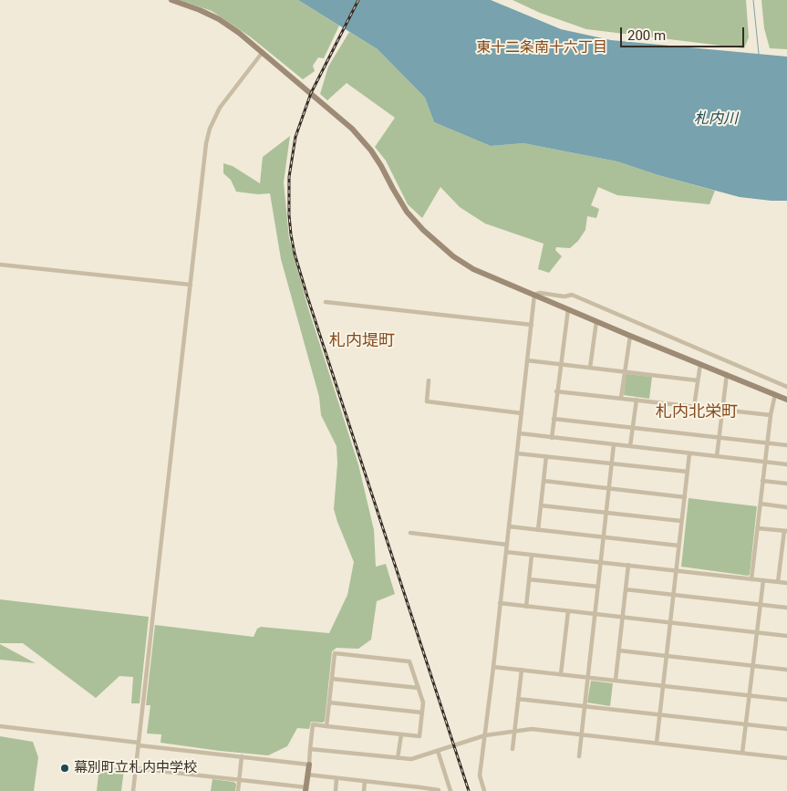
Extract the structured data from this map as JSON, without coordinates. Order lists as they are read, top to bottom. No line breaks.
{"districts":["東十二条南十六丁目","札内堤町","札内北栄町"],"water":["札内川"],"places":["幕別町立札内中学校"],"scale_bar":"200 m"}
